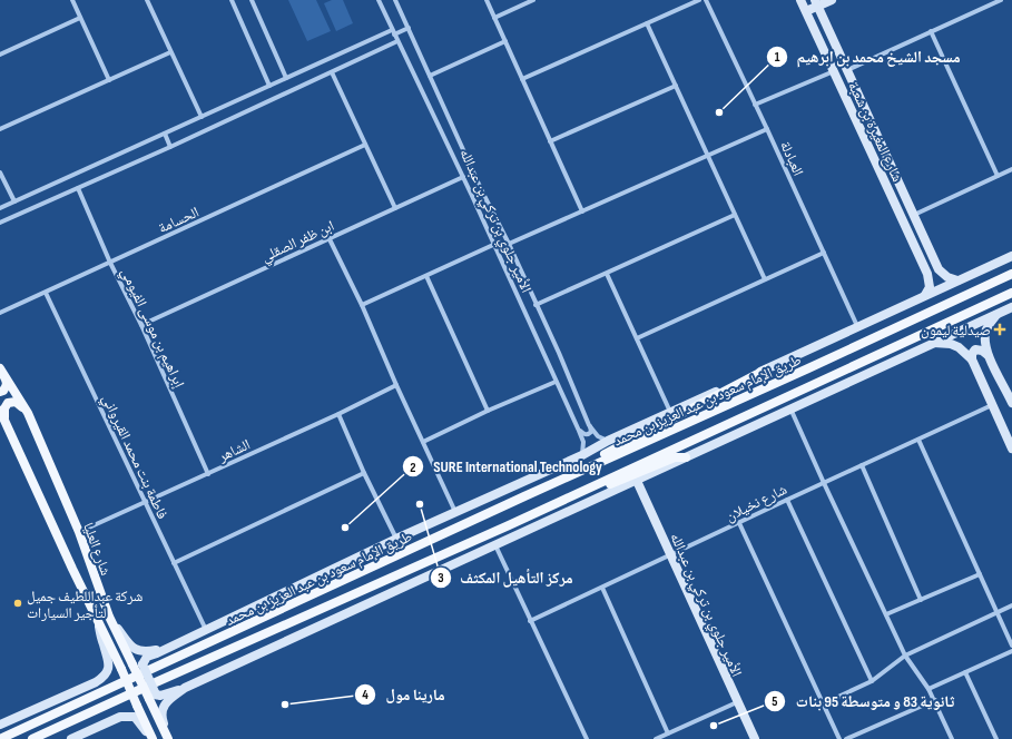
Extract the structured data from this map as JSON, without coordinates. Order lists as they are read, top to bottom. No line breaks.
{"streets":{"main road":["طريق الإمام سعود بن عبد العزيز بن محمد","شارع العليا"],"street":["شارع المغيرة بن شعبة","العبادلة","الحسامة","الأمير جلوي بن تركي بن عبدالله","ابن ظفر الصقلي","إبراهيم بن موسى الفيومي","الشاهر","فاطمة بنت محمد القيرواني","شارع نخيلان"]},"crossings":[["الحسامة","إبراهيم بن موسى الفيومي"],["الحسامة","فاطمة بنت محمد القيرواني"],["الأمير جلوي بن تركي بن عبدالله","ابن ظفر الصقلي"],["الأمير جلوي بن تركي بن عبدالله","شارع نخيلان"],["ابن ظفر الصقلي","إبراهيم بن موسى الفيومي"],["إبراهيم بن موسى الفيومي","الشاهر"],["الشاهر","فاطمة بنت محمد القيرواني"],["الشاهر","شارع العليا"]],"places":{"other":["مسجد الشيخ محمد بن ابرهيم","مركز التأهيل المكثف","SURE International Technology","شركة عبداللطيف جميل لتأجير السيارات","مارينا مول","ثانوية 83 و متوسطة 95 بنات"],"health":["صيدلية ليمون"]}}
